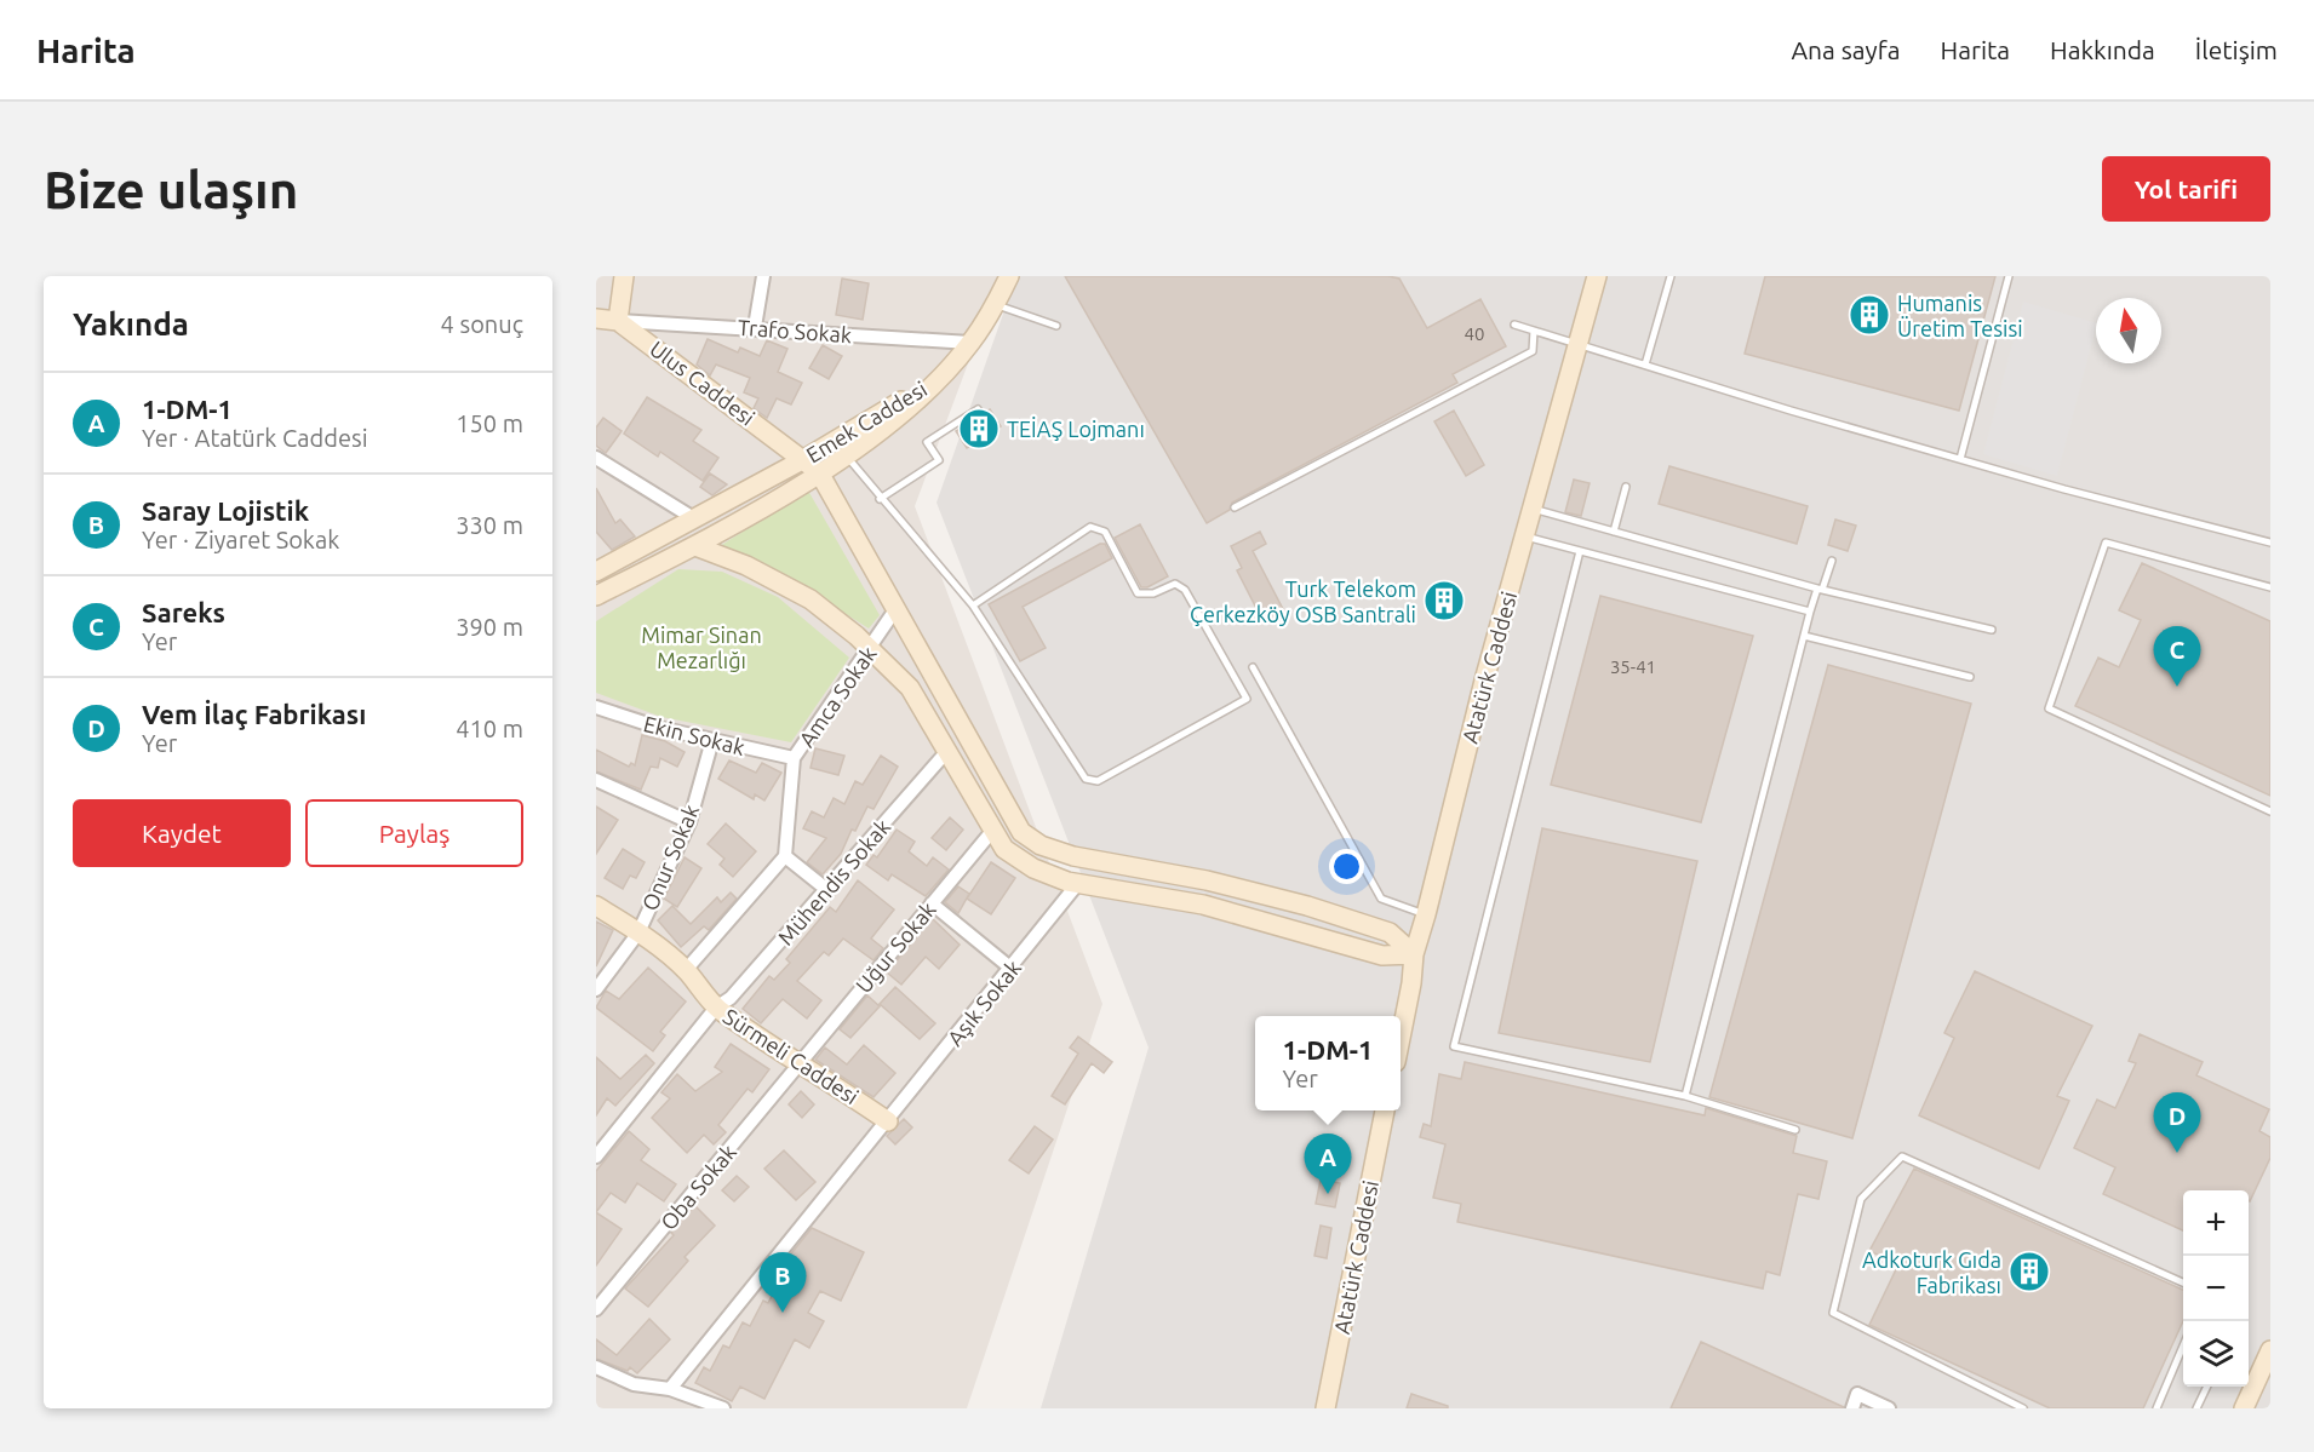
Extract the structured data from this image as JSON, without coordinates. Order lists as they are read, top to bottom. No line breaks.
{"streets":{"street":["Trafo Sokak","Ulus Caddesi","Emek Caddesi","Atatürk Caddesi","Amca Sokak","Ekin Sokak","Onur Sokak","Mühendis Sokak","Uğur Sokak","Aşık Sokak","Sürmeli Caddesi","Oba Sokak"]},"crossings":[["Trafo Sokak","Ulus Caddesi"],["Ulus Caddesi","Emek Caddesi"],["Ulus Caddesi","Atatürk Caddesi"],["Ulus Caddesi","Amca Sokak"],["Amca Sokak","Ekin Sokak"],["Ekin Sokak","Onur Sokak"],["Onur Sokak","Sürmeli Caddesi"],["Mühendis Sokak","Sürmeli Caddesi"],["Uğur Sokak","Sürmeli Caddesi"],["Uğur Sokak","Oba Sokak"],["Aşık Sokak","Sürmeli Caddesi"],["Sürmeli Caddesi","Oba Sokak"]],"parks":["Mimar Sinan Mezarlığı"],"places":{"building":["Humanis Üretim Tesisi","TEİAŞ Lojmanı","Turk Telekom Çerkezköy OSB Santrali","Adkoturk Gıda Fabrikası"]},"house_numbers":["40","35-41"],"north":"top","page":{"header":"Harita","nav":["Ana sayfa","Harita","Hakkında","İletişim"],"buttons":["Yol tarifi",["Kaydet","Paylaş"]],"title":"Bize ulaşın","heading":["Yakında","4 sonuç"],"list":[{"mark":"A","name":"1-DM-1","note":"Yer · Atatürk Caddesi","value":"150 m"},{"mark":"B","name":"Saray Lojistik","note":"Yer · Ziyaret Sokak","value":"330 m"},{"mark":"C","name":"Sareks","note":"Yer","value":"390 m"},{"mark":"D","name":"Vem İlaç Fabrikası","note":"Yer","value":"410 m"}],"pins":["C","D","A","B"],"popup":["1-DM-1","Yer"],"map_buttons":["+","−"]}}
